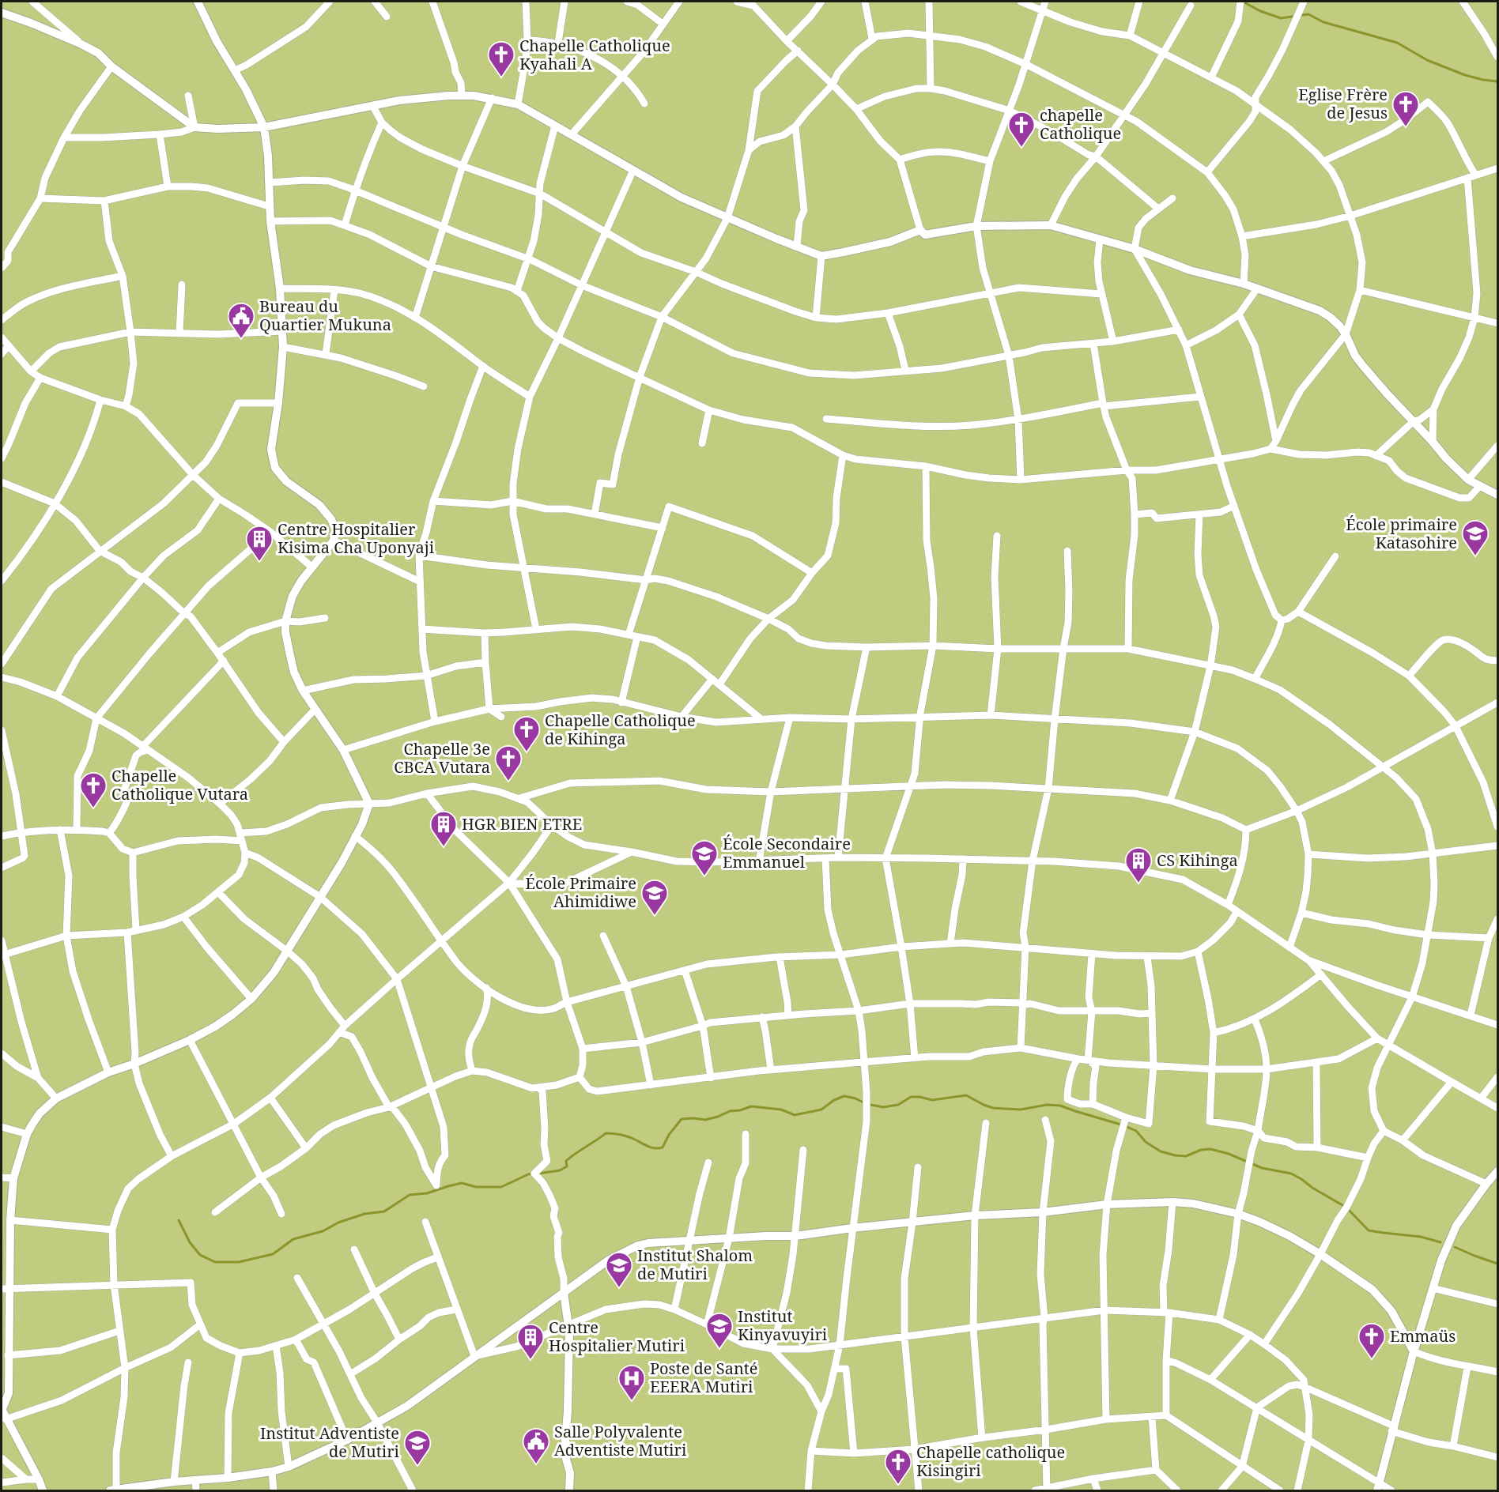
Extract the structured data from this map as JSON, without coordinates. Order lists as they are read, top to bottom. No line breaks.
{"places":{"church":["Chapelle Catholique Kyahali A","Eglise Frère de Jesus","chapelle Catholique","Chapelle Catholique de Kihinga","Chapelle 3e CBCA Vutara","Chapelle Catholique Vutara","Emmaüs","Chapelle catholique Kisingiri"],"public building":["Bureau du Quartier Mukuna","Salle Polyvalente Adventiste Mutiri"],"school or university":["École primaire Katasohire","École Secondaire Emmanuel","École Primaire Ahimidiwe","Institut Shalom de Mutiri","Institut Kinyavuyiri","Institut Adventiste de Mutiri"],"building":["Centre Hospitalier Kisima Cha Uponyaji","HGR BIEN ETRE","CS Kihinga","Centre Hospitalier Mutiri"],"hospital":["Poste de Santé EEERA Mutiri"]}}
